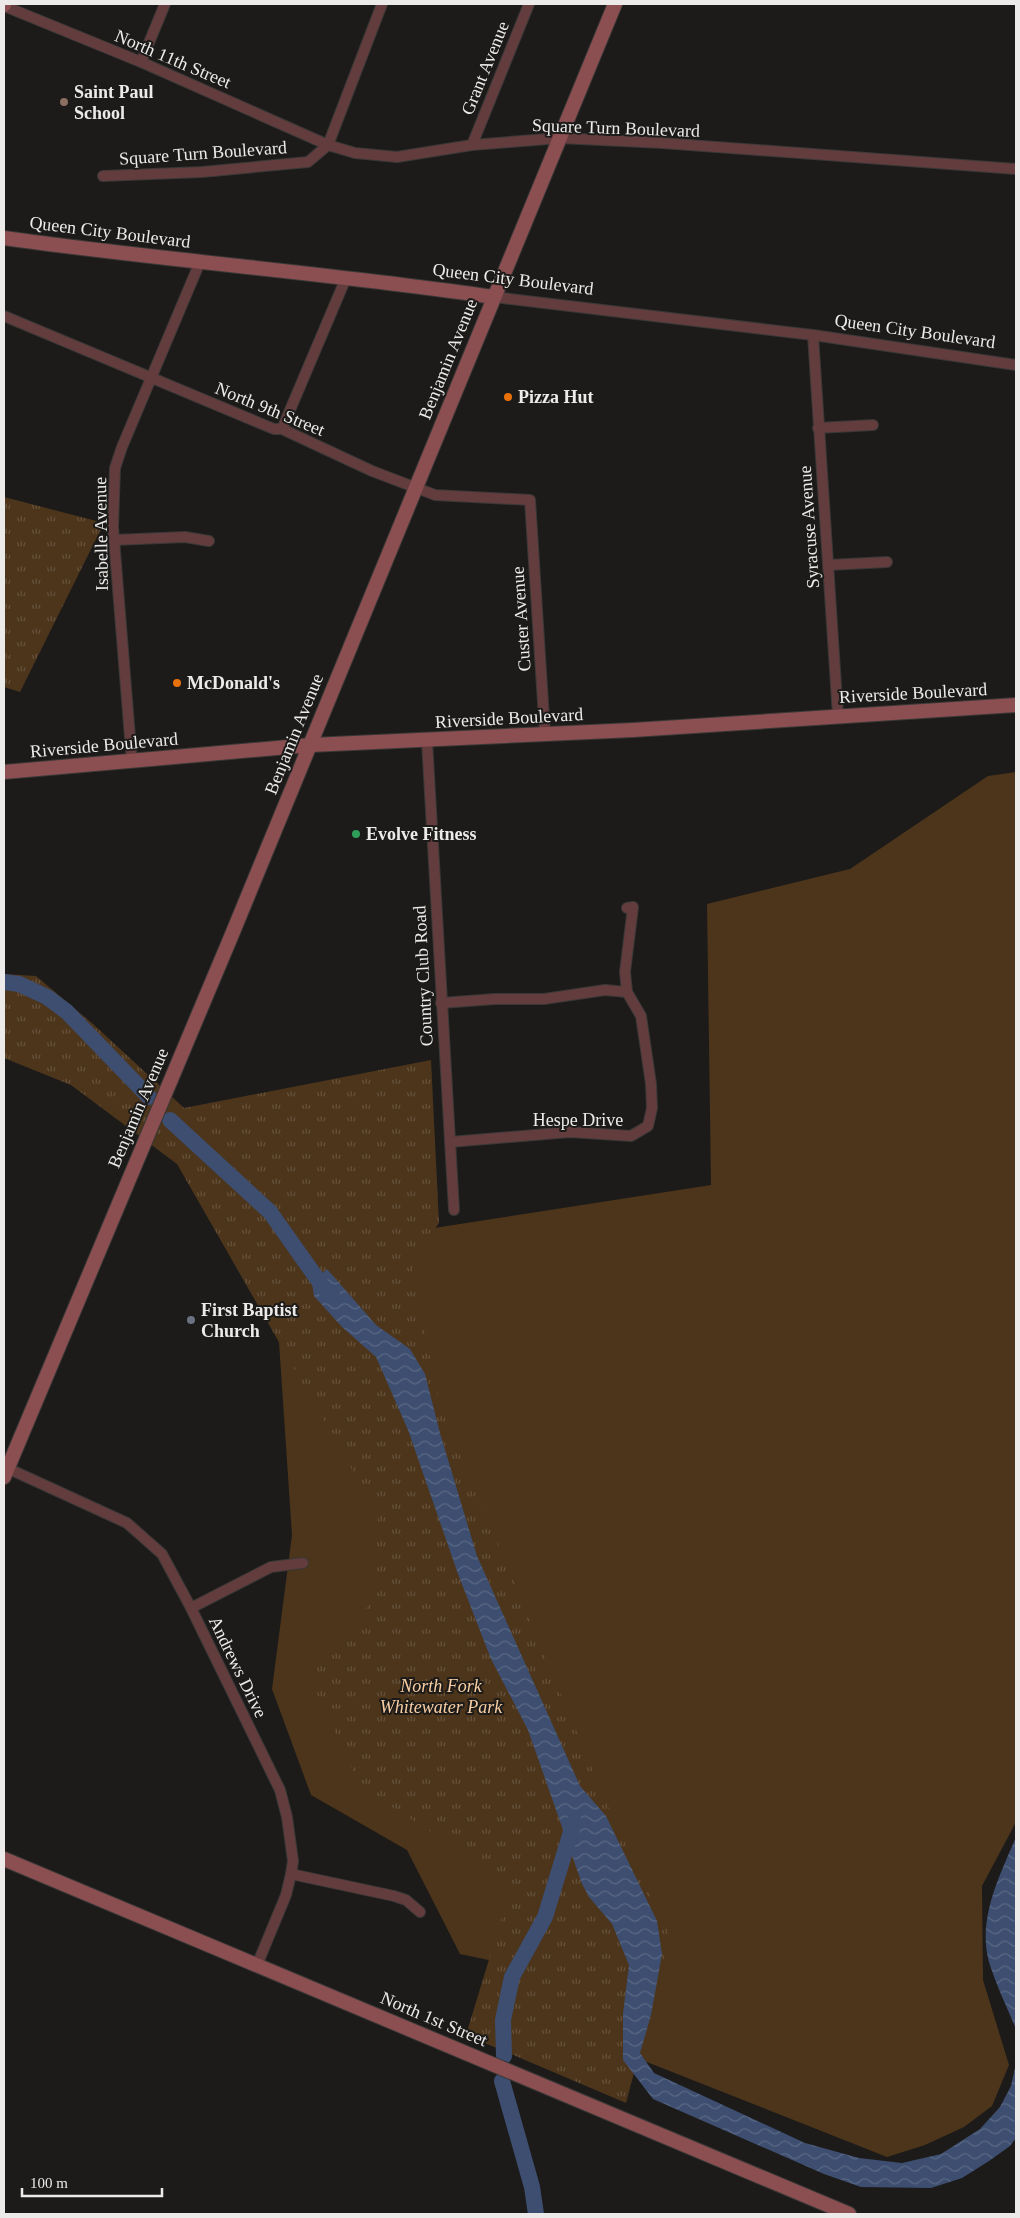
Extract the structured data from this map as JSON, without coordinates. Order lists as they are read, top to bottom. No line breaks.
{"streets":{"main road":["Queen City Boulevard","Benjamin Avenue","Riverside Boulevard","North 1st Street"],"street":["North 11th Street","Grant Avenue","Square Turn Boulevard","North 9th Street","Syracuse Avenue","Isabelle Avenue","Custer Avenue","Country Club Road","Hespe Drive","Andrews Drive"]},"crossings":[["North 11th Street","Square Turn Boulevard"],["Grant Avenue","Square Turn Boulevard"],["Square Turn Boulevard","Benjamin Avenue"],["Queen City Boulevard","Benjamin Avenue"],["Queen City Boulevard","Syracuse Avenue"],["Queen City Boulevard","Isabelle Avenue"],["Benjamin Avenue","North 9th Street"],["Benjamin Avenue","Riverside Boulevard"],["Benjamin Avenue","Andrews Drive"],["North 9th Street","Isabelle Avenue"],["North 9th Street","Custer Avenue"],["Syracuse Avenue","Riverside Boulevard"],["Isabelle Avenue","Riverside Boulevard"],["Custer Avenue","Riverside Boulevard"],["Riverside Boulevard","Country Club Road"],["Country Club Road","Hespe Drive"],["Andrews Drive","North 1st Street"]],"parks":["North Fork Whitewater Park"],"places":["Saint Paul School","Pizza Hut","McDonald's","Evolve Fitness","First Baptist Church"],"scale_bar":"100 m"}
